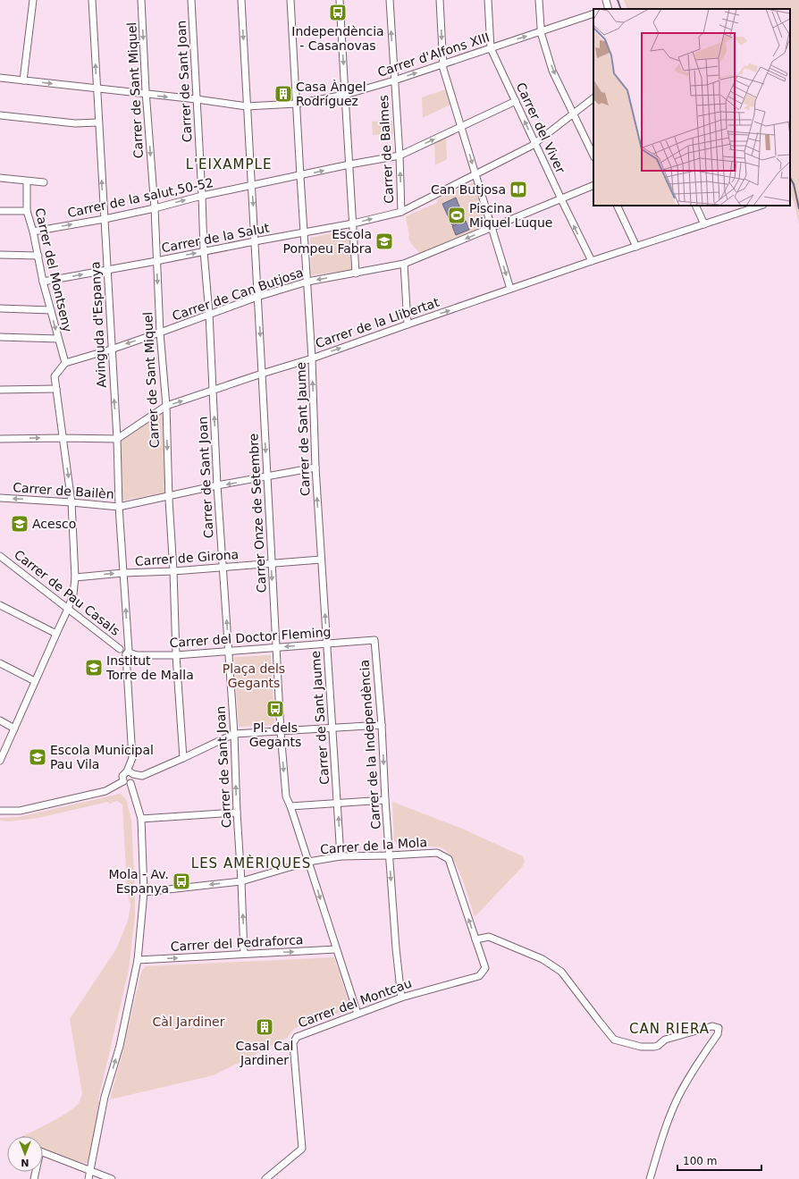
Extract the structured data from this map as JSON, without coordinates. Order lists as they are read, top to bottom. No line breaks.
{"streets":{"street":["Carrer d'Alfons XIII","Carrer de Sant Joan","Carrer de Sant Miquel","Carrer del Viver","Carrer de Balmes","Carrer de la salut,50-52","Carrer de la Salut","Carrer del Montseny","Carrer de Can Butjosa","Carrer de la Llibertat","Avinguda d'Espanya","Carrer de Sant Jaume","Carrer de Bailèn","Carrer Onze de Setembre","Carrer de Girona","Carrer de Pau Casals","Carrer del Doctor Fleming","Carrer de la Independència","Carrer de la Mola","Carrer del Pedraforca","Carrer del Montcau"]},"crossings":[["Carrer d'Alfons XIII","Carrer de Sant Joan"],["Carrer d'Alfons XIII","Carrer de Sant Miquel"],["Carrer d'Alfons XIII","Carrer del Viver"],["Carrer d'Alfons XIII","Carrer de Balmes"],["Carrer d'Alfons XIII","Avinguda d'Espanya"],["Carrer d'Alfons XIII","Carrer de Sant Jaume"],["Carrer d'Alfons XIII","Carrer Onze de Setembre"],["Carrer de Sant Joan","Carrer de la salut,50-52"],["Carrer de Sant Joan","Carrer de la Salut"],["Carrer de Sant Joan","Carrer de Can Butjosa"],["Carrer de Sant Joan","Carrer de la Llibertat"],["Carrer de Sant Joan","Carrer de Bailèn"],["Carrer de Sant Joan","Carrer de Girona"],["Carrer de Sant Joan","Carrer del Doctor Fleming"],["Carrer de Sant Joan","Carrer de la Mola"],["Carrer de Sant Joan","Carrer del Pedraforca"],["Carrer de Sant Miquel","Carrer de la salut,50-52"],["Carrer de Sant Miquel","Carrer de la Salut"],["Carrer de Sant Miquel","Carrer de Can Butjosa"],["Carrer de Sant Miquel","Carrer de la Llibertat"],["Carrer de Sant Miquel","Carrer de Bailèn"],["Carrer de Sant Miquel","Carrer de Girona"],["Carrer de Sant Miquel","Carrer del Doctor Fleming"],["Carrer del Viver","Carrer de la salut,50-52"],["Carrer del Viver","Carrer de la Salut"],["Carrer del Viver","Carrer de Can Butjosa"],["Carrer del Viver","Carrer de la Llibertat"],["Carrer de Balmes","Carrer de la salut,50-52"],["Carrer de Balmes","Carrer de la Salut"],["Carrer de la salut,50-52","Carrer del Montseny"],["Carrer de la salut,50-52","Avinguda d'Espanya"],["Carrer de la salut,50-52","Carrer de Sant Jaume"],["Carrer de la salut,50-52","Carrer Onze de Setembre"],["Carrer de la Salut","Carrer del Montseny"],["Carrer de la Salut","Avinguda d'Espanya"],["Carrer de la Salut","Carrer de Sant Jaume"],["Carrer de la Salut","Carrer Onze de Setembre"],["Carrer del Montseny","Carrer de Can Butjosa"],["Carrer de Can Butjosa","Avinguda d'Espanya"],["Carrer de Can Butjosa","Carrer de Sant Jaume"],["Carrer de Can Butjosa","Carrer Onze de Setembre"],["Carrer de la Llibertat","Avinguda d'Espanya"],["Carrer de la Llibertat","Carrer de Sant Jaume"],["Carrer de la Llibertat","Carrer Onze de Setembre"],["Avinguda d'Espanya","Carrer de Bailèn"],["Avinguda d'Espanya","Carrer de Girona"],["Avinguda d'Espanya","Carrer de Pau Casals"],["Avinguda d'Espanya","Carrer del Doctor Fleming"],["Carrer de Sant Jaume","Carrer de Bailèn"],["Carrer de Sant Jaume","Carrer de Girona"],["Carrer de Sant Jaume","Carrer del Doctor Fleming"],["Carrer de Sant Jaume","Carrer de la Mola"],["Carrer de Bailèn","Carrer Onze de Setembre"],["Carrer Onze de Setembre","Carrer de Girona"],["Carrer Onze de Setembre","Carrer del Doctor Fleming"],["Carrer Onze de Setembre","Carrer de la Mola"],["Carrer Onze de Setembre","Carrer del Pedraforca"],["Carrer Onze de Setembre","Carrer del Montcau"],["Carrer de Pau Casals","Carrer del Doctor Fleming"],["Carrer del Doctor Fleming","Carrer de la Independència"],["Carrer de la Independència","Carrer de la Mola"],["Carrer de la Independència","Carrer del Montcau"],["Carrer de la Mola","Carrer del Montcau"]],"one_way":["Carrer de Sant Miquel","Carrer de la salut,50-52","Carrer de la Llibertat","Avinguda d'Espanya","Carrer de Sant Jaume","Carrer de Bailèn","Carrer Onze de Setembre","Carrer de la Independència","Carrer de la Mola","Carrer del Pedraforca"],"districts":["L'EIXAMPLE","LES AMÈRIQUES","CAN RIERA"],"parks":["Plaça dels Gegants","Càl Jardiner"],"places":{"bus stop":["Independència - Casanovas","Pl. dels Gegants","Mola - Av. Espanya"],"building":["Casa Àngel Rodríguez","Casal Cal Jardiner"],"library":["Can Butjosa"],"sports":["Piscina Miquel Luque"],"school or university":["Escola Pompeu Fabra","Acesco","Institut Torre de Malla","Escola Municipal Pau Vila"]},"scale_bar":"100 m","north":"bottom"}
